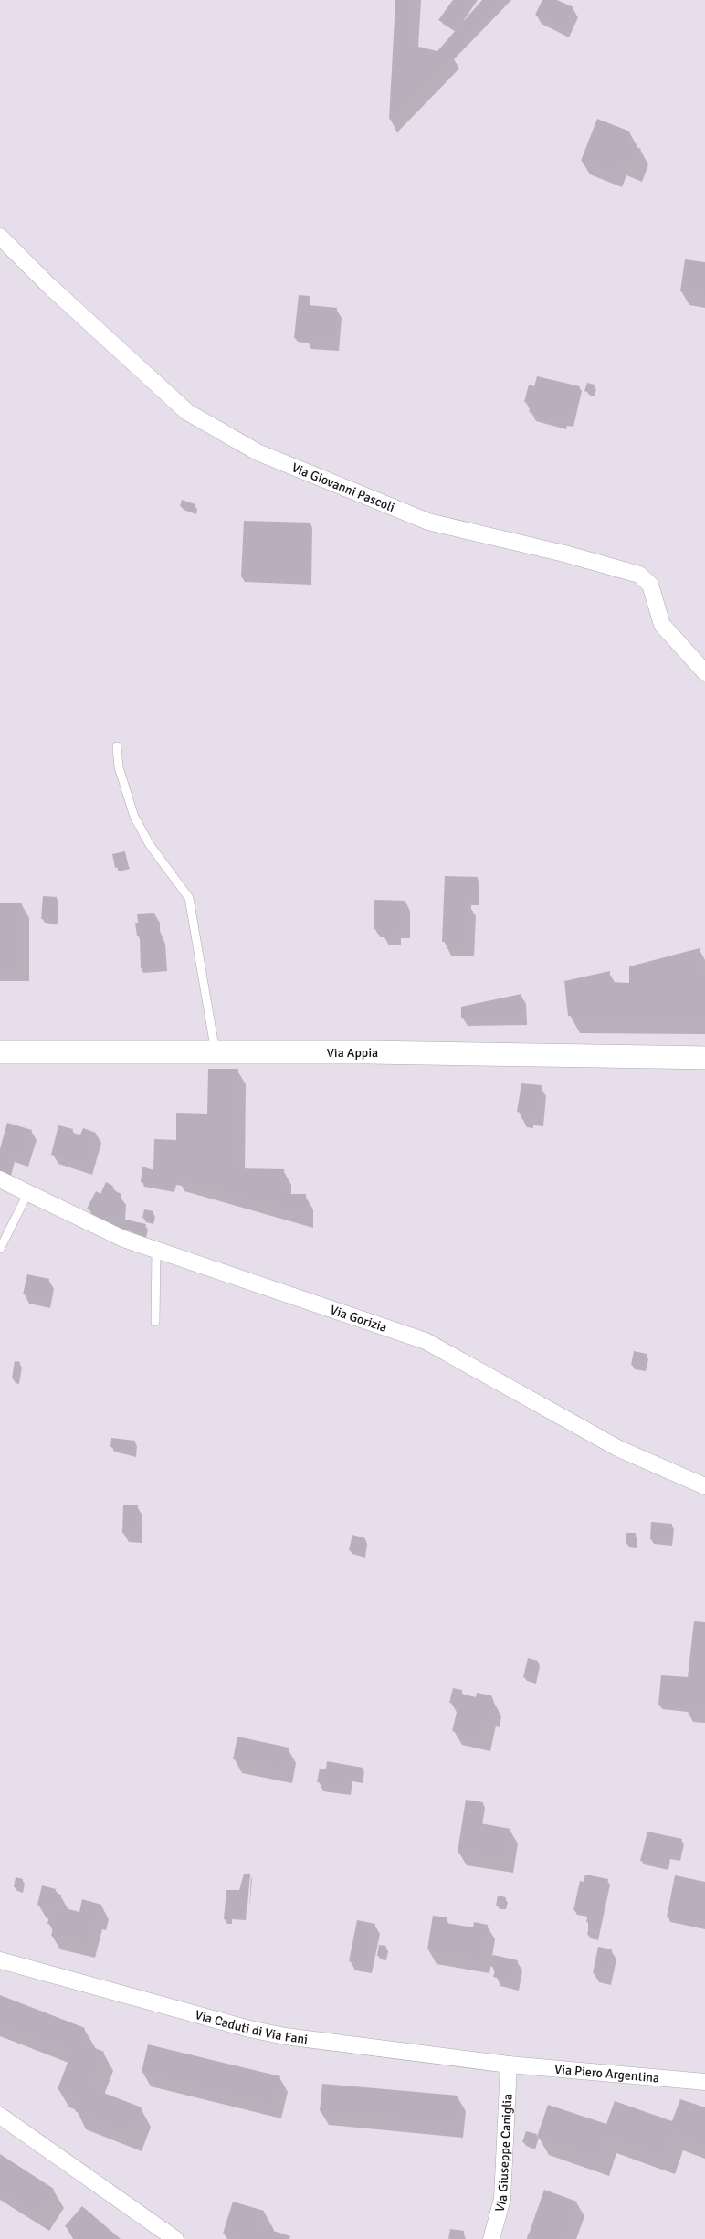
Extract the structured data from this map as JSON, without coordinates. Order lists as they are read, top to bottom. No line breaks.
{"streets":{"main road":["Via Appia"],"street":["Via Giovanni Pascoli","Via Gorizia","Via Caduti di Via Fani","Via Piero Argentina","Via Giuseppe Caniglia"]},"crossings":[["Via Caduti di Via Fani","Via Piero Argentina"],["Via Caduti di Via Fani","Via Giuseppe Caniglia"],["Via Piero Argentina","Via Giuseppe Caniglia"]]}
